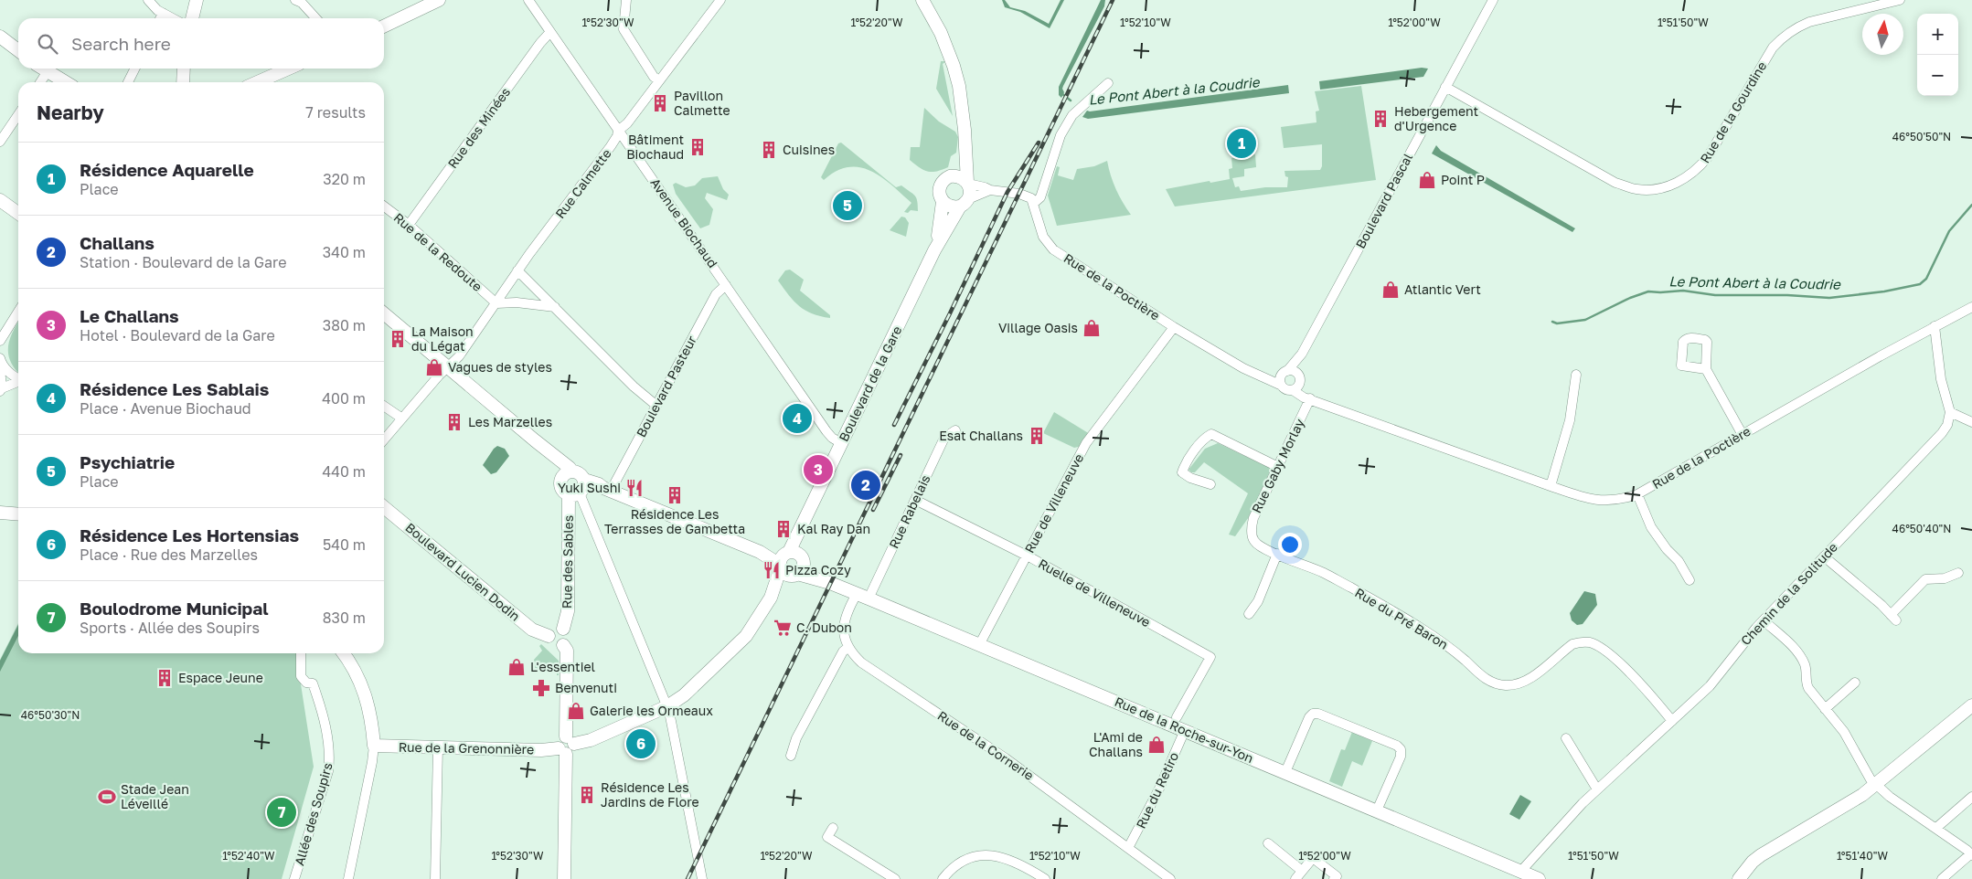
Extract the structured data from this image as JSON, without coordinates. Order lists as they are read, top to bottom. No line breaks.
{"streets":{"main road":["Boulevard de la Gare","Rue des Sables","Boulevard Lucien Dodin","Rue de la Roche-sur-Yon","Rue de la Grenonnière"],"street":["Rue de la Gourdine","Rue des Minées","Rue Calmette","Boulevard Pascal","Avenue Biochaud","Rue de la Redoute","Rue de la Poctière","Boulevard Pasteur","Rue Gaby Morlay","Rue de Villeneuve","Rue Rabelais","Ruelle de Villeneuve","Chemin de la Solitude","Rue du Pré Baron","Rue de la Cornerie","Rue du Retiro","Allée des Soupirs"]},"crossings":[["Rue de la Gourdine","Boulevard Pascal"],["Rue des Minées","Avenue Biochaud"],["Rue des Minées","Rue de la Redoute"],["Rue Calmette","Avenue Biochaud"],["Rue Calmette","Rue de la Redoute"],["Boulevard Pascal","Rue de la Poctière"],["Avenue Biochaud","Boulevard de la Gare"],["Avenue Biochaud","Boulevard Pasteur"],["Rue de la Poctière","Rue Gaby Morlay"],["Rue de la Poctière","Rue de Villeneuve"],["Boulevard de la Gare","Rue de la Roche-sur-Yon"],["Rue Gaby Morlay","Rue du Pré Baron"],["Rue de Villeneuve","Ruelle de Villeneuve"],["Rue de Villeneuve","Rue de la Roche-sur-Yon"],["Rue Rabelais","Ruelle de Villeneuve"],["Rue Rabelais","Rue de la Roche-sur-Yon"],["Rue des Sables","Boulevard Lucien Dodin"],["Chemin de la Solitude","Rue du Pré Baron"],["Chemin de la Solitude","Rue de la Roche-sur-Yon"],["Rue de la Roche-sur-Yon","Rue du Retiro"],["Rue de la Cornerie","Rue du Retiro"]],"water":["Le Pont Abert à la Coudrie"],"places":{"building":["Pavillon Calmette","Hebergement d'Urgence","Bâtiment Biochaud","Cuisines","La Maison du Légat","Les Marzelles","Esat Challans","Résidence Les Terrasses de Gambetta","Kal Ray Dan","Espace Jeune","Résidence Les Jardins de Flore"],"shop":["Point P","Atlantic Vert","Village Oasis","Vagues de styles","L'essentiel","Galerie les Ormeaux","L'Ami de Challans"],"restaurant":["Yuki Sushi","Pizza Cozy"],"supermarket":["C. Dubon"],"pharmacy":["Benvenuti"],"sports":["Stade Jean Léveillé"]},"north":"top","page":{"map_buttons":["+","−"],"search":"Search here","heading":["Nearby","7 results"],"pins":["1","5","4","3","2","6","7"],"list":[{"mark":"1","name":"Résidence Aquarelle","note":"Place","value":"320 m"},{"mark":"2","name":"Challans","note":"Station · Boulevard de la Gare","value":"340 m"},{"mark":"3","name":"Le Challans","note":"Hotel · Boulevard de la Gare","value":"380 m"},{"mark":"4","name":"Résidence Les Sablais","note":"Place · Avenue Biochaud","value":"400 m"},{"mark":"5","name":"Psychiatrie","note":"Place","value":"440 m"},{"mark":"6","name":"Résidence Les Hortensias","note":"Place · Rue des Marzelles","value":"540 m"},{"mark":"7","name":"Boulodrome Municipal","note":"Sports · Allée des Soupirs","value":"830 m"}]},"coordinates":["1°52'30\"W","1°52'20\"W","1°52'10\"W","1°52'00\"W","1°51'50\"W","46°50'50\"N","46°50'40\"N","46°50'30\"N","1°52'40\"W","1°51'40\"W"]}
